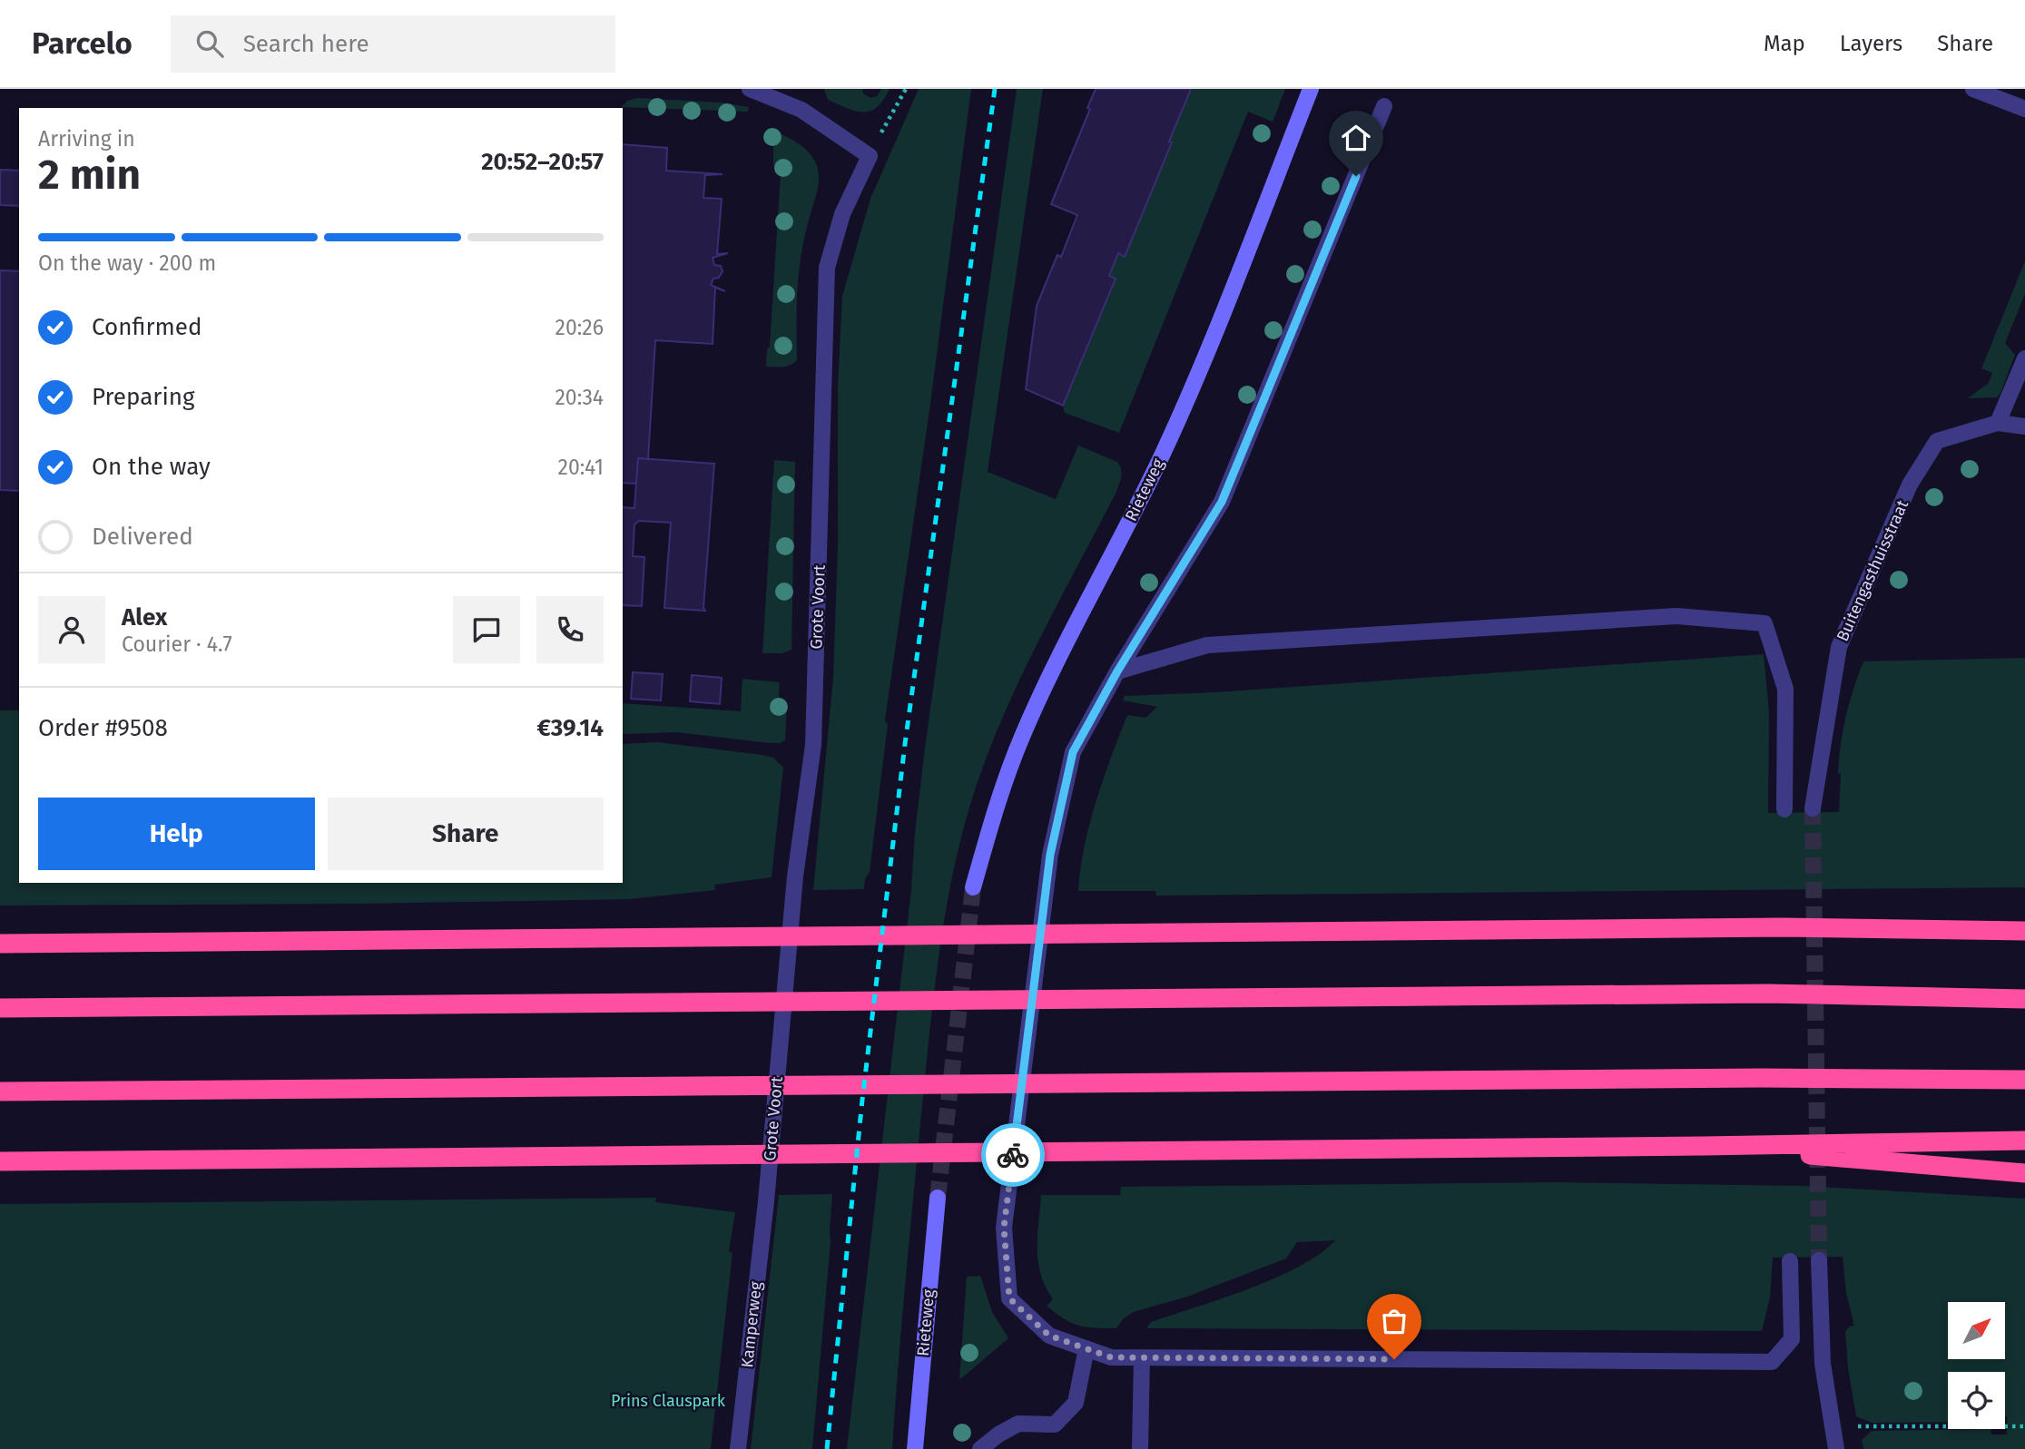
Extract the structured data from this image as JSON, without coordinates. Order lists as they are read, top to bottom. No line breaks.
{"streets":{"main road":["Rieteweg"],"street":["Buitengasthuisstraat","Grote Voort","Kamperweg"]},"crossings":[["Grote Voort","Kamperweg"]],"parks":["Prins Clauspark"],"north":"top right","page":{"header":"Parcelo","search":"Search here","nav":["Map","Layers","Share"],"heading":["2 min","Arriving in","20:52–20:57"],"panel":["Alex","Courier · 4.7","Order #9508","€39.14"],"bar":"On the way · 200 m","list":[["Confirmed","20:26"],["Preparing","20:34"],["On the way","20:41"],"Delivered"],"buttons":["Help","Share"]}}
